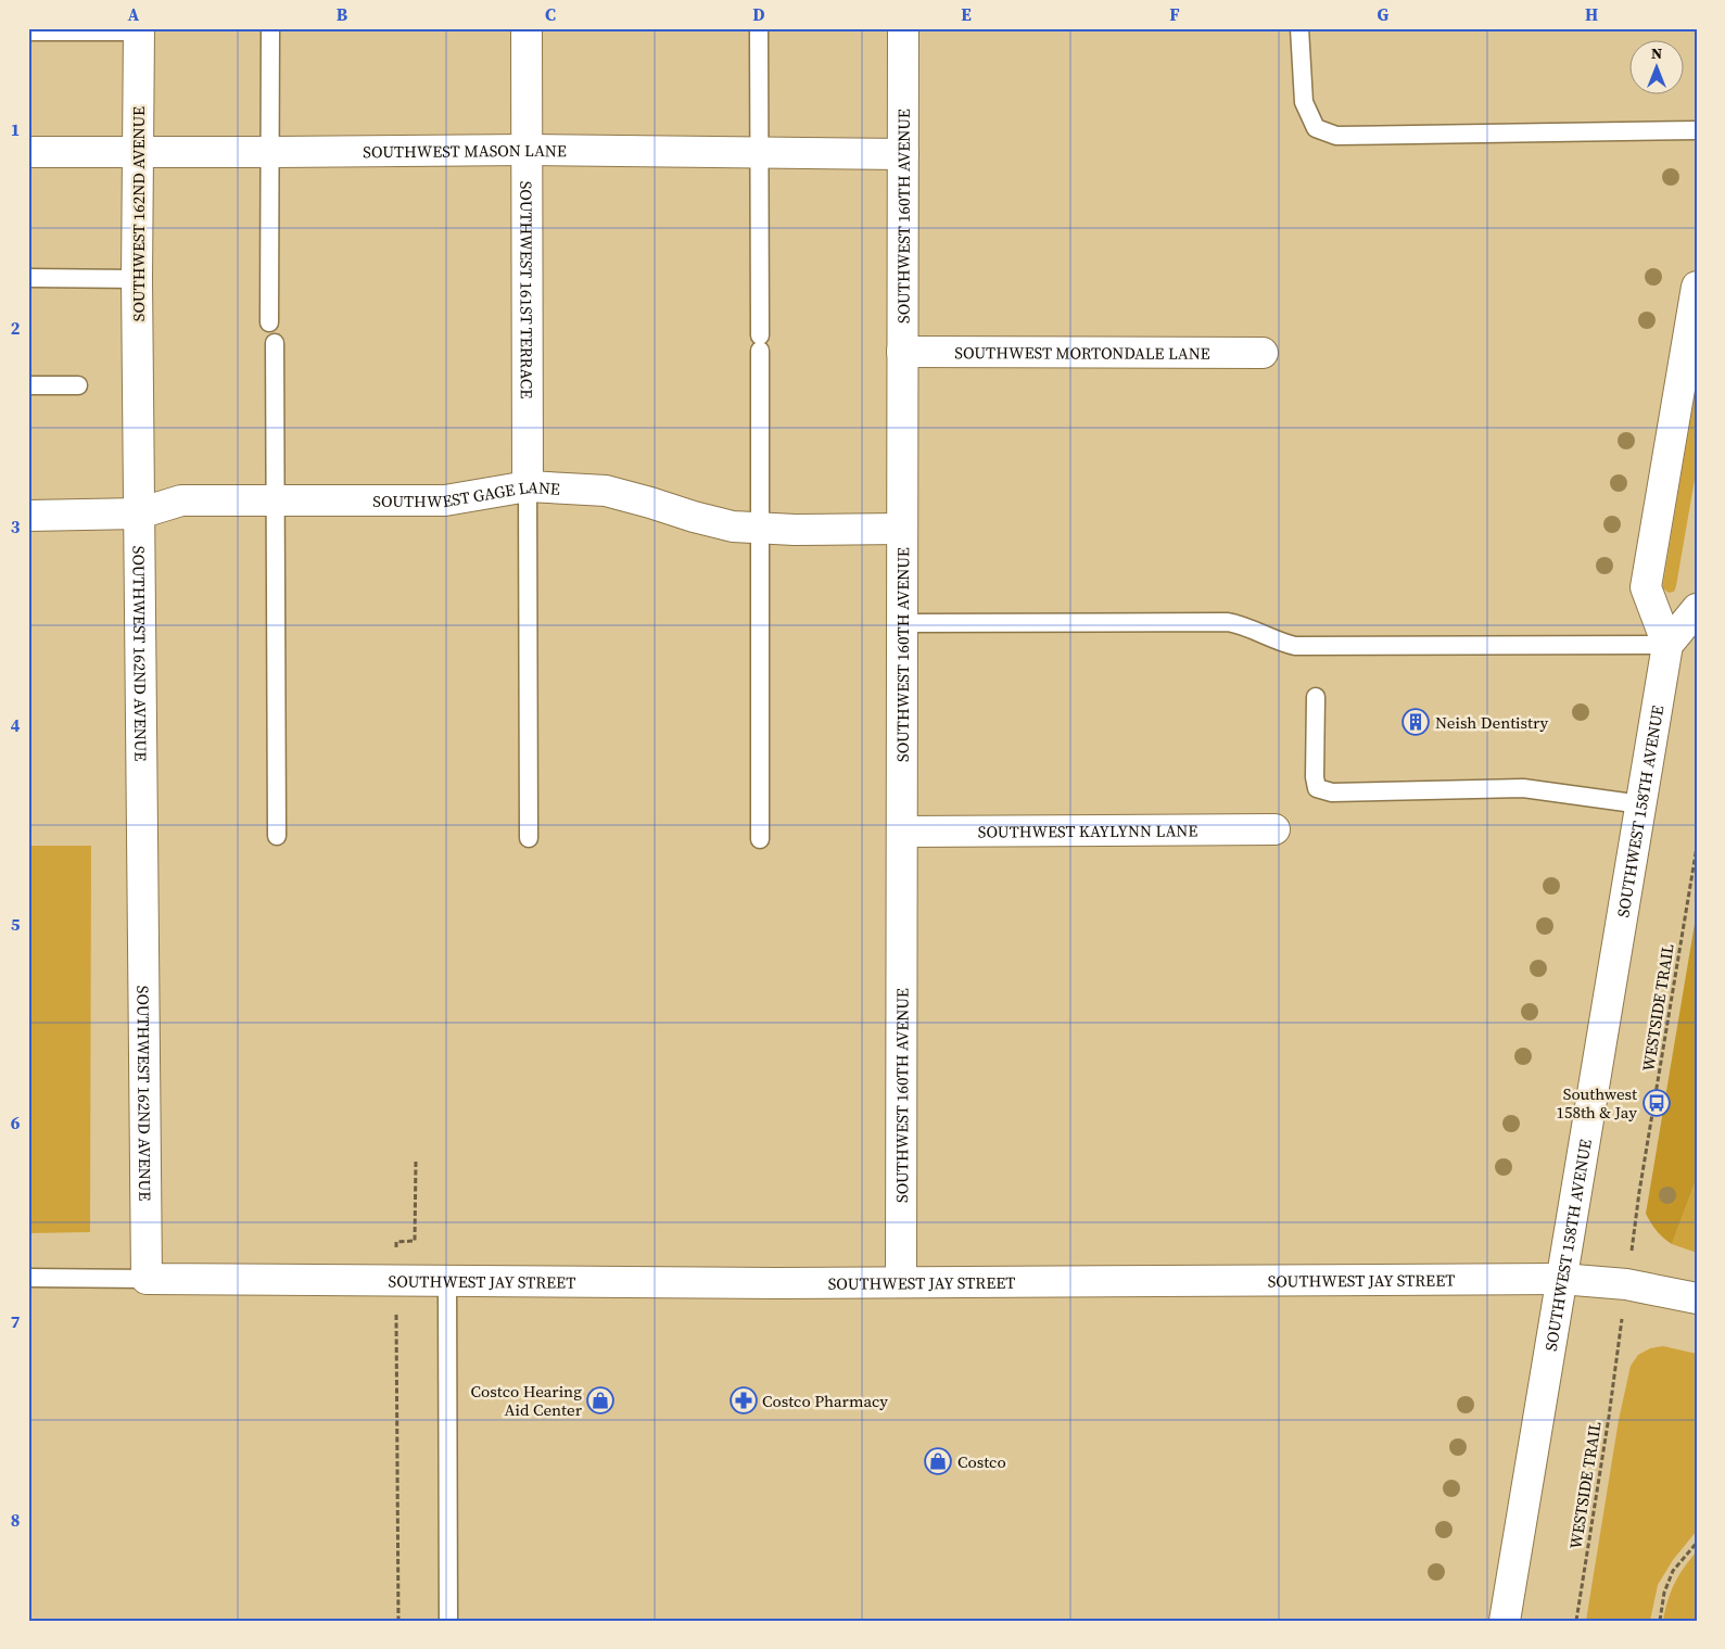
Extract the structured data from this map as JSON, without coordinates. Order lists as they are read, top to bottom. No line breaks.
{"streets":{"street":["SOUTHWEST MASON LANE","SOUTHWEST 162ND AVENUE","SOUTHWEST 160TH AVENUE","SOUTHWEST 161ST TERRACE","SOUTHWEST MORTONDALE LANE","SOUTHWEST GAGE LANE","SOUTHWEST 158TH AVENUE","SOUTHWEST KAYLYNN LANE","SOUTHWEST JAY STREET"],"path":["WESTSIDE TRAIL"]},"crossings":[["SOUTHWEST MASON LANE","SOUTHWEST 162ND AVENUE"],["SOUTHWEST MASON LANE","SOUTHWEST 160TH AVENUE"],["SOUTHWEST MASON LANE","SOUTHWEST 161ST TERRACE"],["SOUTHWEST 162ND AVENUE","SOUTHWEST GAGE LANE"],["SOUTHWEST 162ND AVENUE","SOUTHWEST JAY STREET"],["SOUTHWEST 160TH AVENUE","SOUTHWEST MORTONDALE LANE"],["SOUTHWEST 160TH AVENUE","SOUTHWEST GAGE LANE"],["SOUTHWEST 160TH AVENUE","SOUTHWEST KAYLYNN LANE"],["SOUTHWEST 160TH AVENUE","SOUTHWEST JAY STREET"],["SOUTHWEST 161ST TERRACE","SOUTHWEST GAGE LANE"],["SOUTHWEST 158TH AVENUE","SOUTHWEST JAY STREET"]],"places":{"building":["Neish Dentistry"],"bus stop":["Southwest 158th & Jay"],"shop":["Costco Hearing Aid Center","Costco"],"pharmacy":["Costco Pharmacy"]},"north":"top","grid":{"columns":["A","B","C","D","E","F","G","H"],"rows":["1","2","3","4","5","6","7","8"]}}
